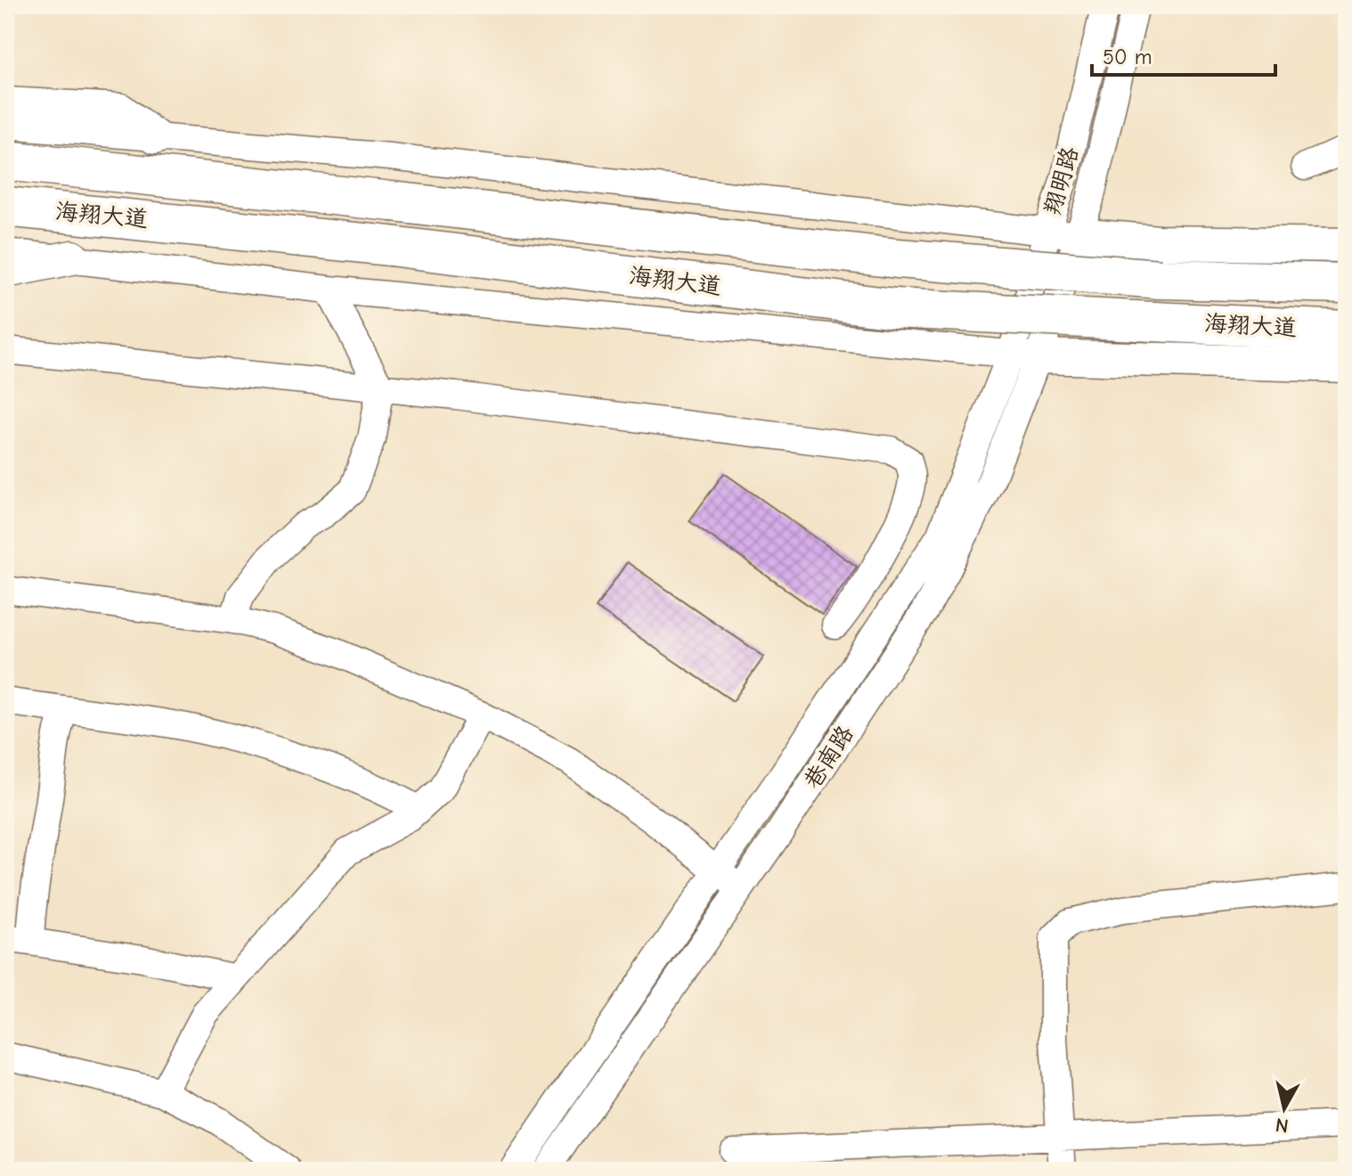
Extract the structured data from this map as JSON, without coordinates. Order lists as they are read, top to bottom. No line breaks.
{"streets":{"highway":["海翔大道"],"street":["翔明路","巷南路"]},"crossings":[["翔明路","巷南路"]],"scale_bar":"50 m","north":"bottom"}
